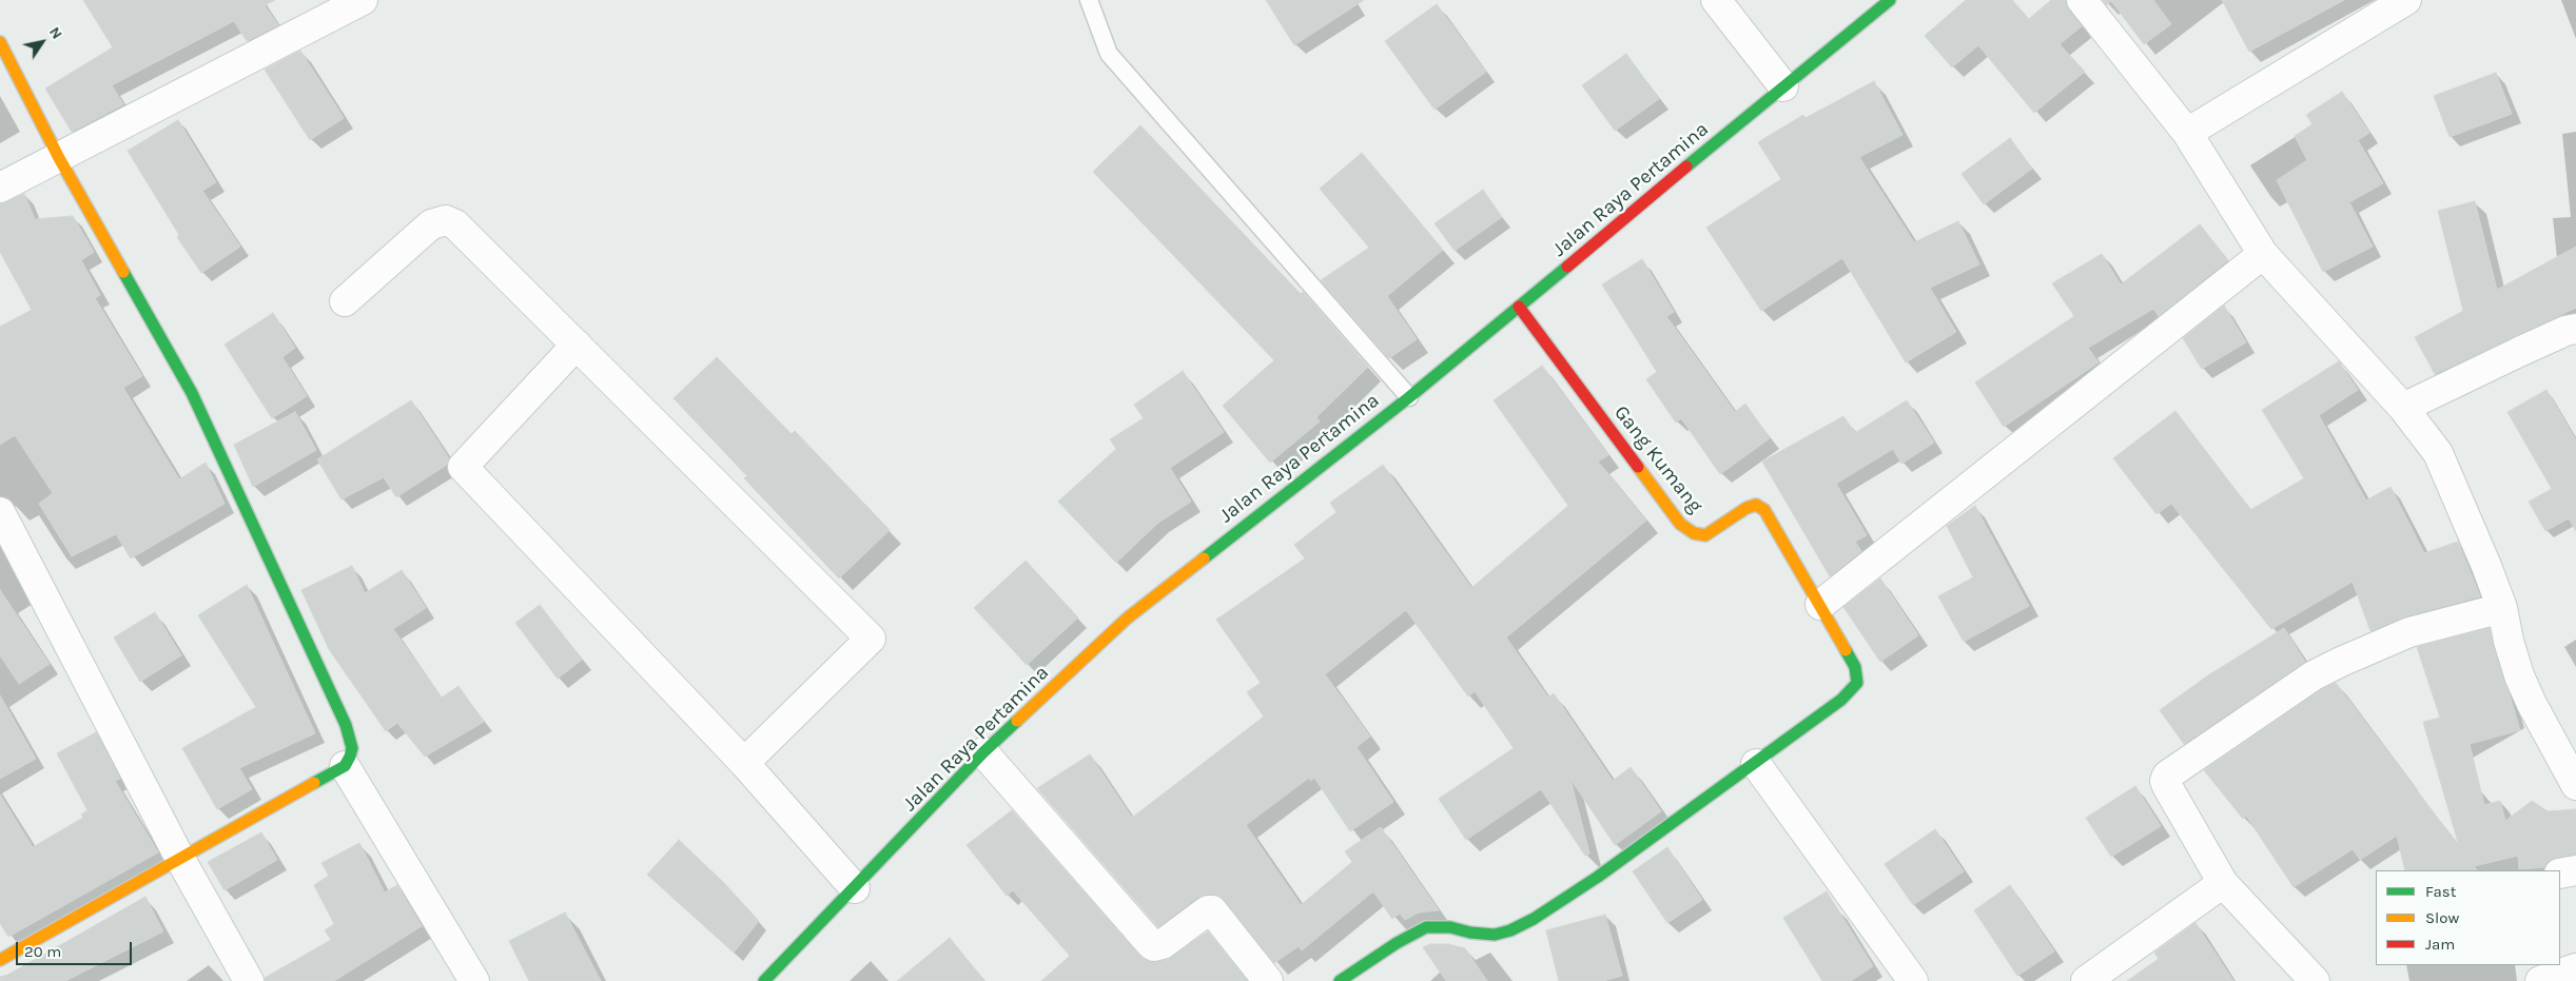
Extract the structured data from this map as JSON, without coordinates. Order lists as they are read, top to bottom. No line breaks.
{"streets":{"street":["Jalan Raya Pertamina","Gang Kumang"]},"crossings":[["Jalan Raya Pertamina","Gang Kumang"]],"legend":["Fast","Slow","Jam"],"scale_bar":"20 m","north":"top right"}
